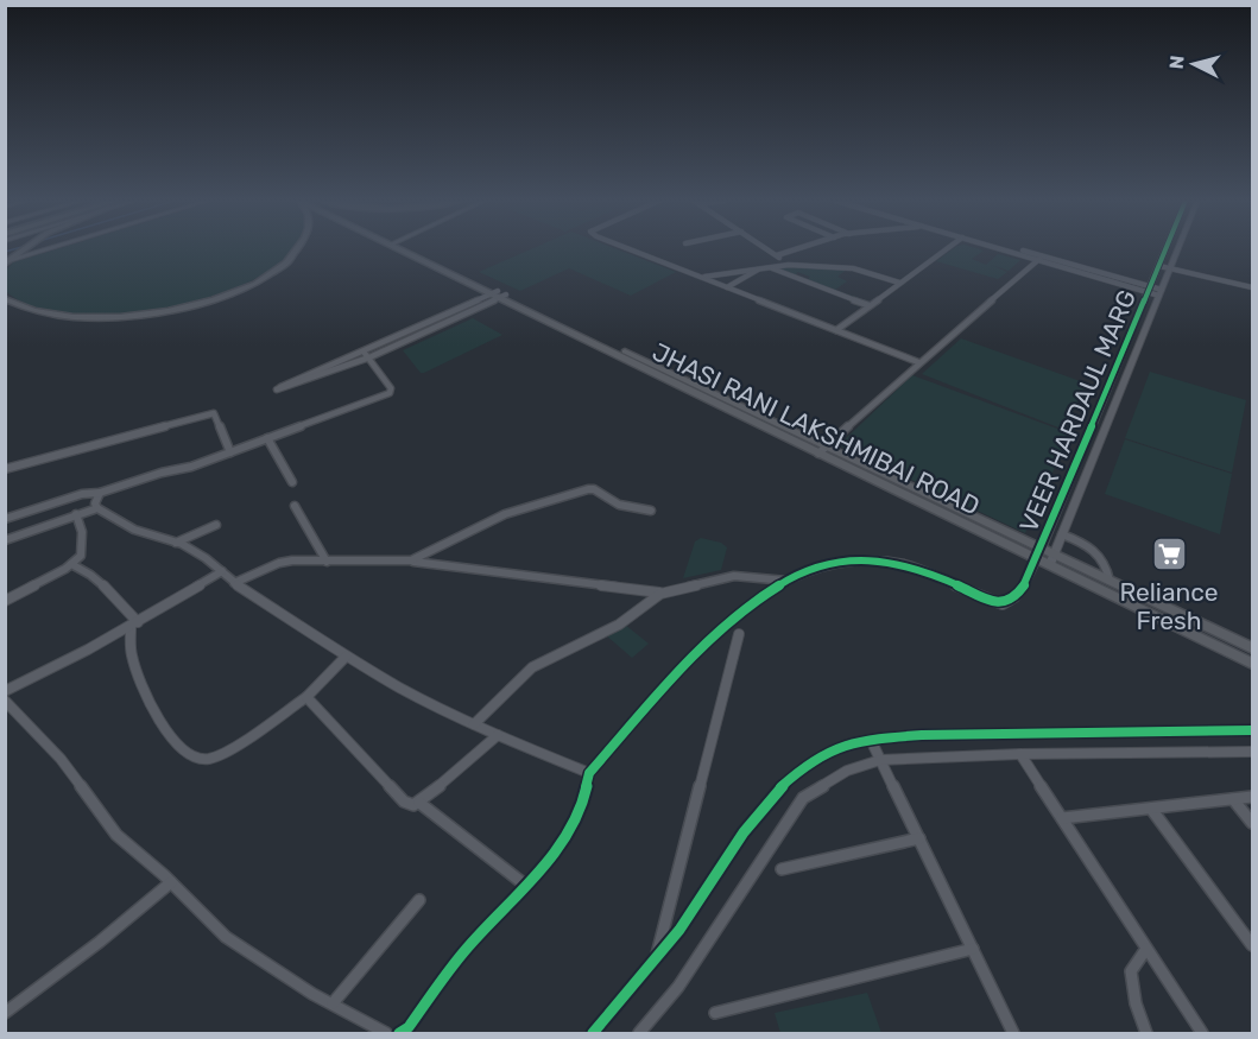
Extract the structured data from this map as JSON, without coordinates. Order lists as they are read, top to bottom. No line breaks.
{"streets":{"main road":["JHASI RANI LAKSHMIBAI ROAD"],"street":["VEER HARDAUL MARG"]},"crossings":[["VEER HARDAUL MARG","JHASI RANI LAKSHMIBAI ROAD"]],"places":{"supermarket":["Reliance Fresh"]},"north":"left"}
